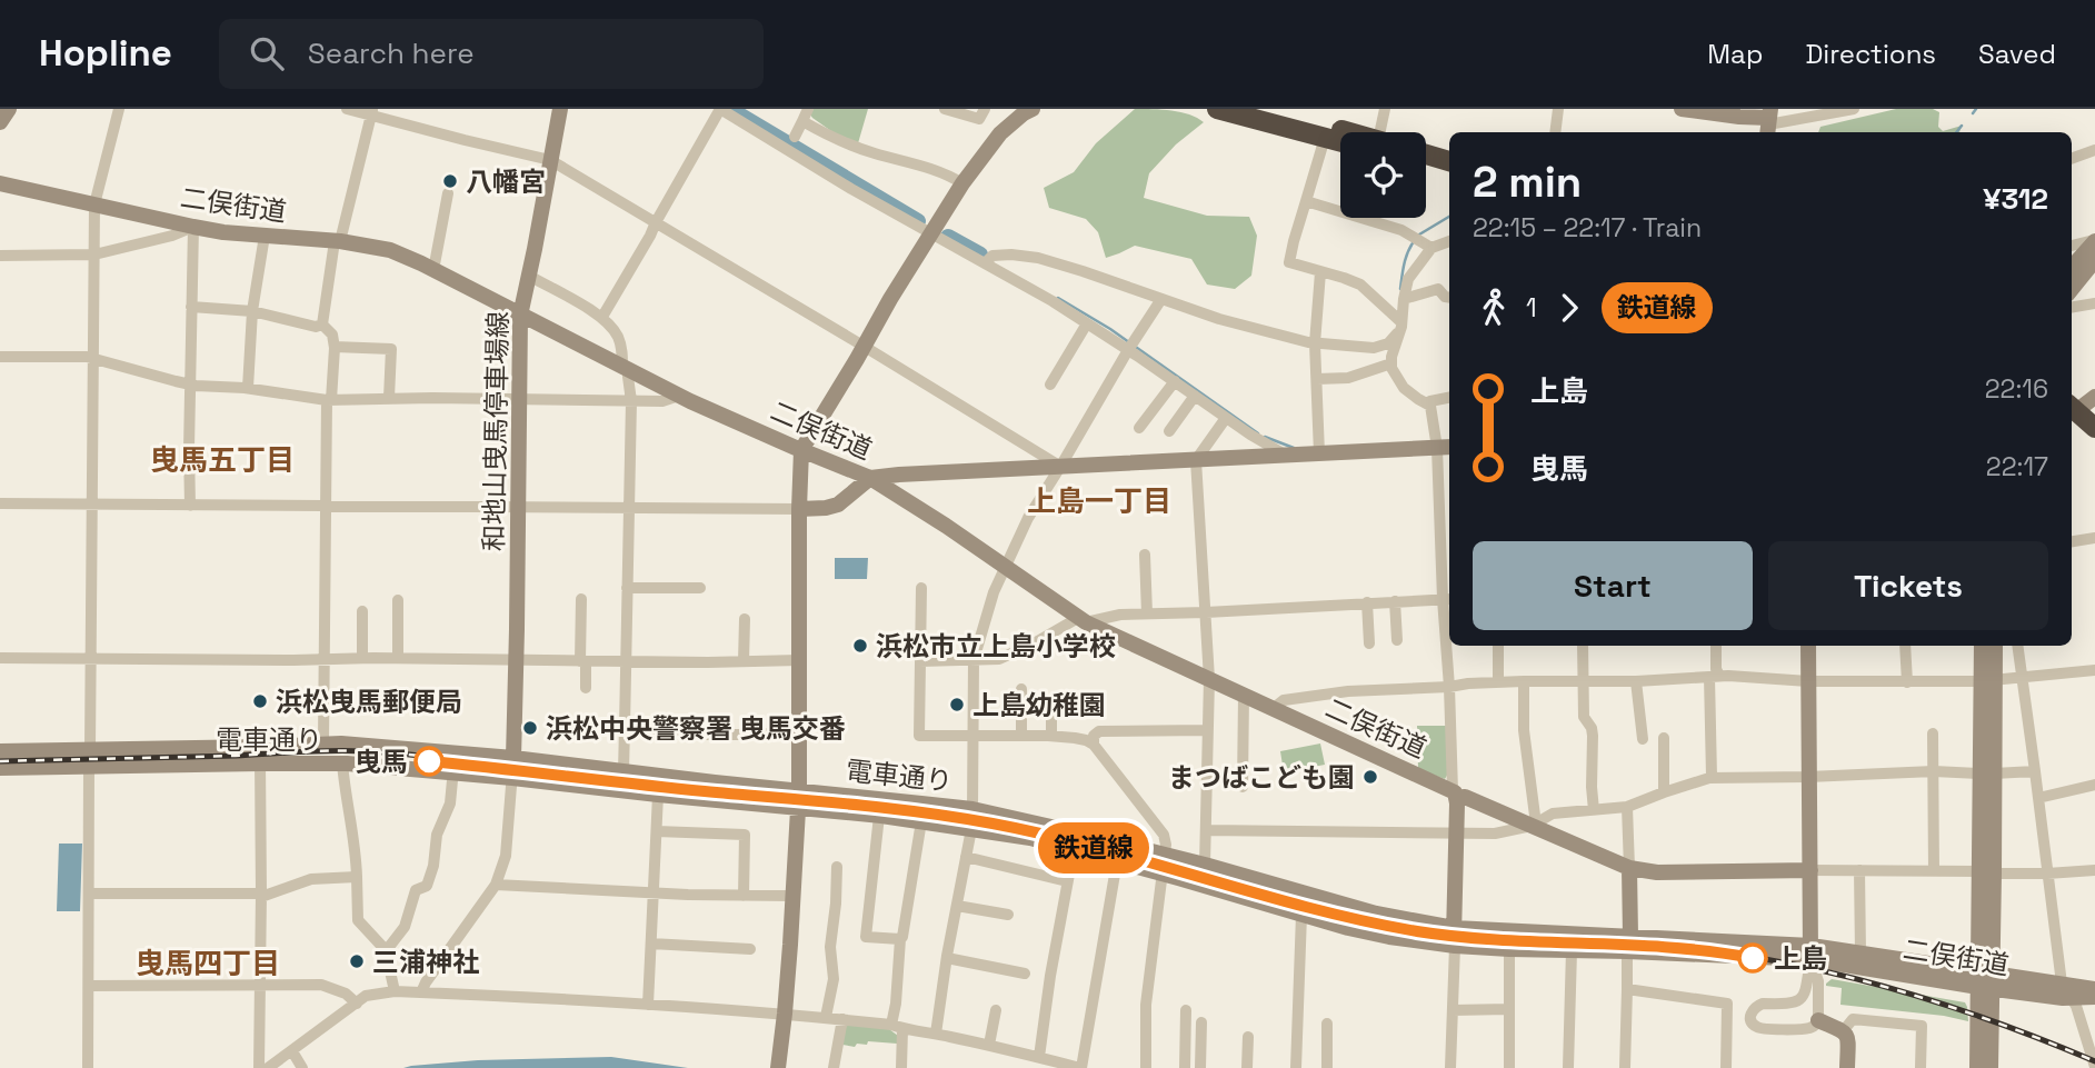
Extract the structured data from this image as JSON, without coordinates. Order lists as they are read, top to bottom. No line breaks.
{"streets":{"street":["二俣街道","和地山曳馬停車場線","電車通り"]},"crossings":[["二俣街道","和地山曳馬停車場線"],["二俣街道","電車通り"],["和地山曳馬停車場線","電車通り"]],"districts":["曳馬五丁目","上島一丁目","曳馬四丁目"],"places":["八幡宮","浜松市立上島小学校","浜松曳馬郵便局","上島幼稚園","浜松中央警察署 曳馬交番","曳馬","まつばこども園","上島","三浦神社"],"page":{"header":"Hopline","search":"Search here","nav":["Map","Directions","Saved"],"on_map":"鉄道線","heading":["2 min","22:15 – 22:17 · Train","¥312"],"legs":["1","鉄道線"],"list":[{"name":"上島","value":"22:16"},{"name":"曳馬","value":"22:17"}],"buttons":["Start","Tickets"]}}
